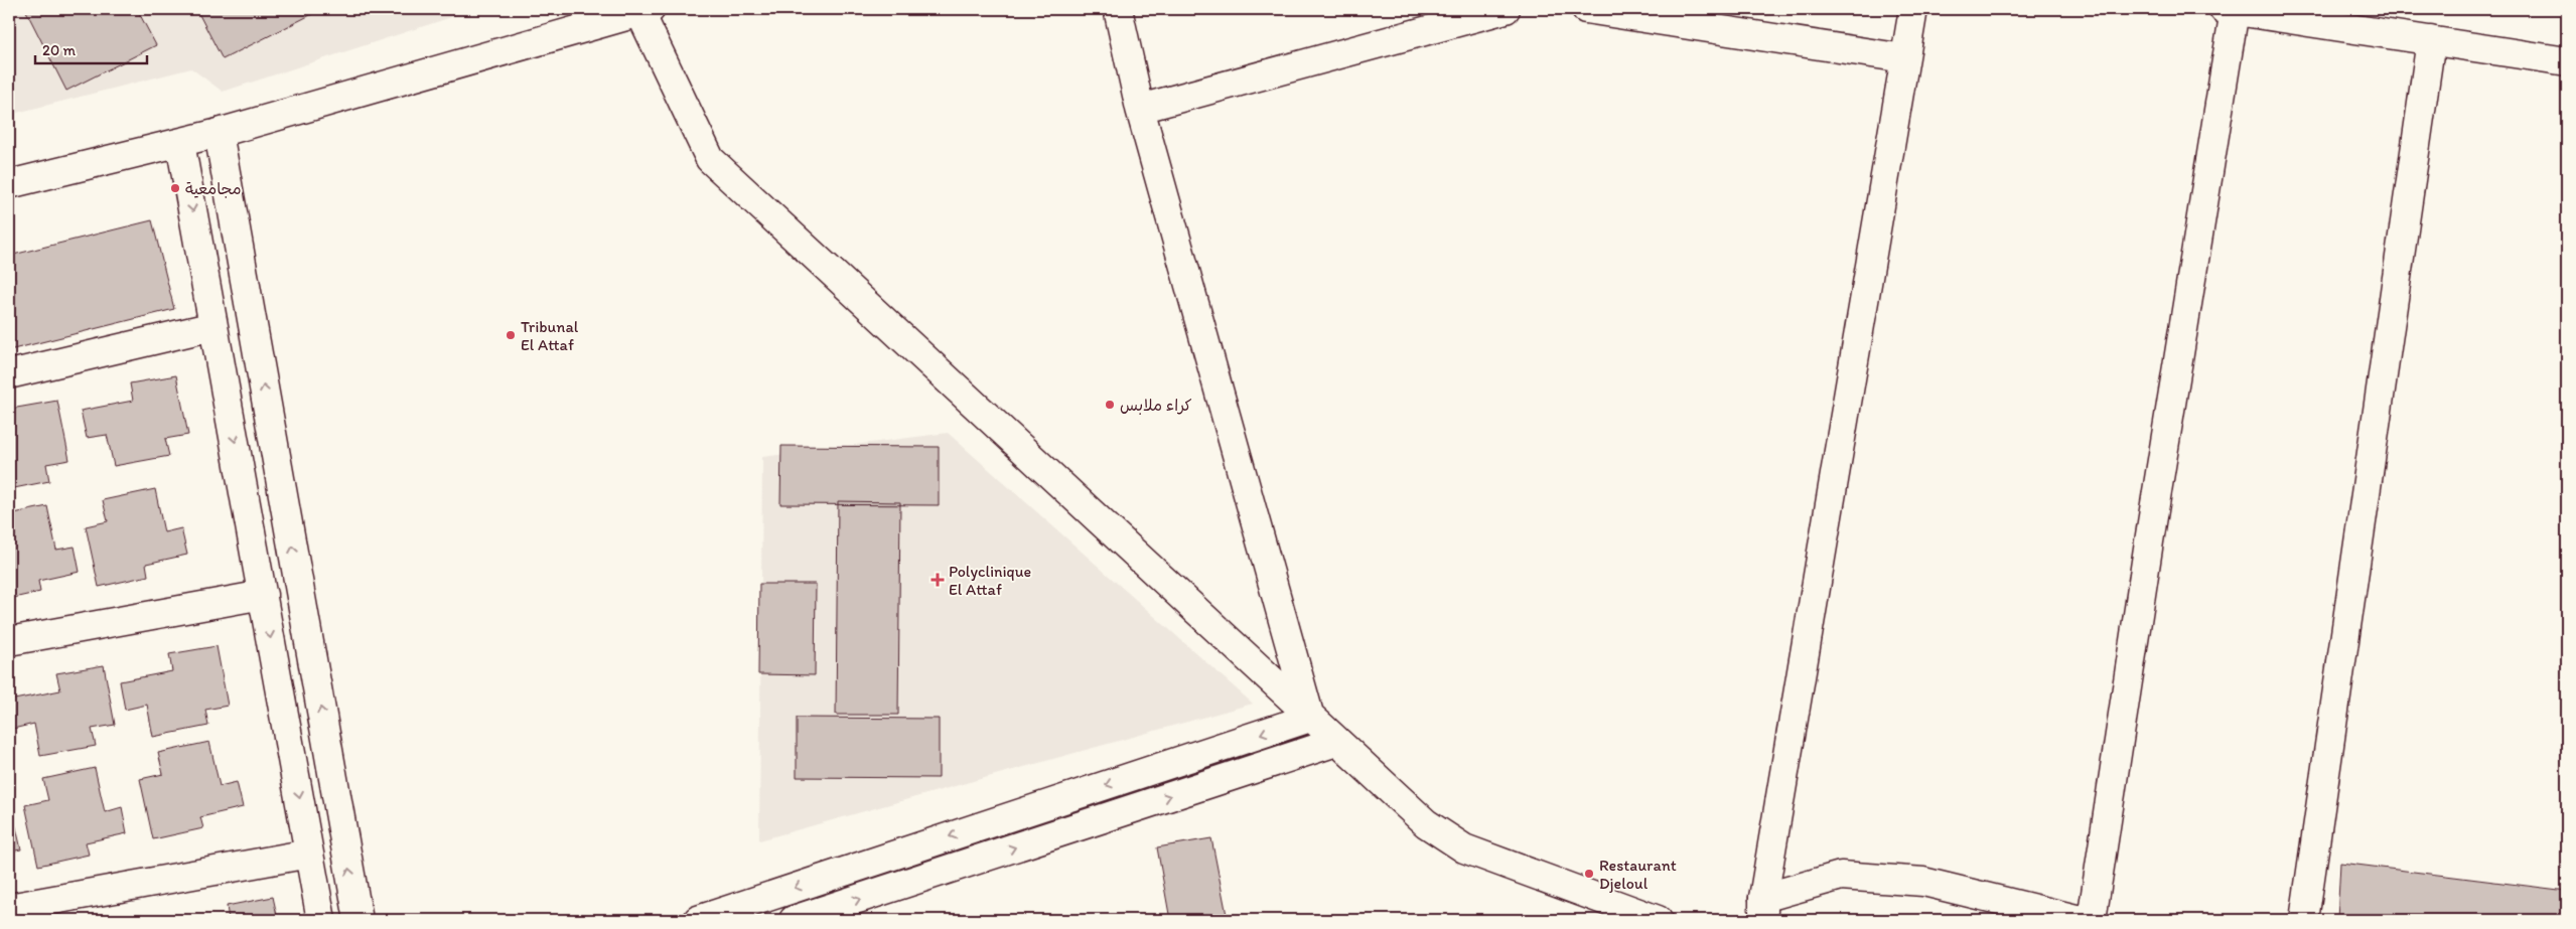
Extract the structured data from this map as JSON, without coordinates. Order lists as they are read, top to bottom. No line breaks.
{"places":{"other":["مجامعية","Tribunal El Attaf","كراء ملابس","Restaurant Djeloul"],"health":["Polyclinique El Attaf"]},"scale_bar":"20 m"}
